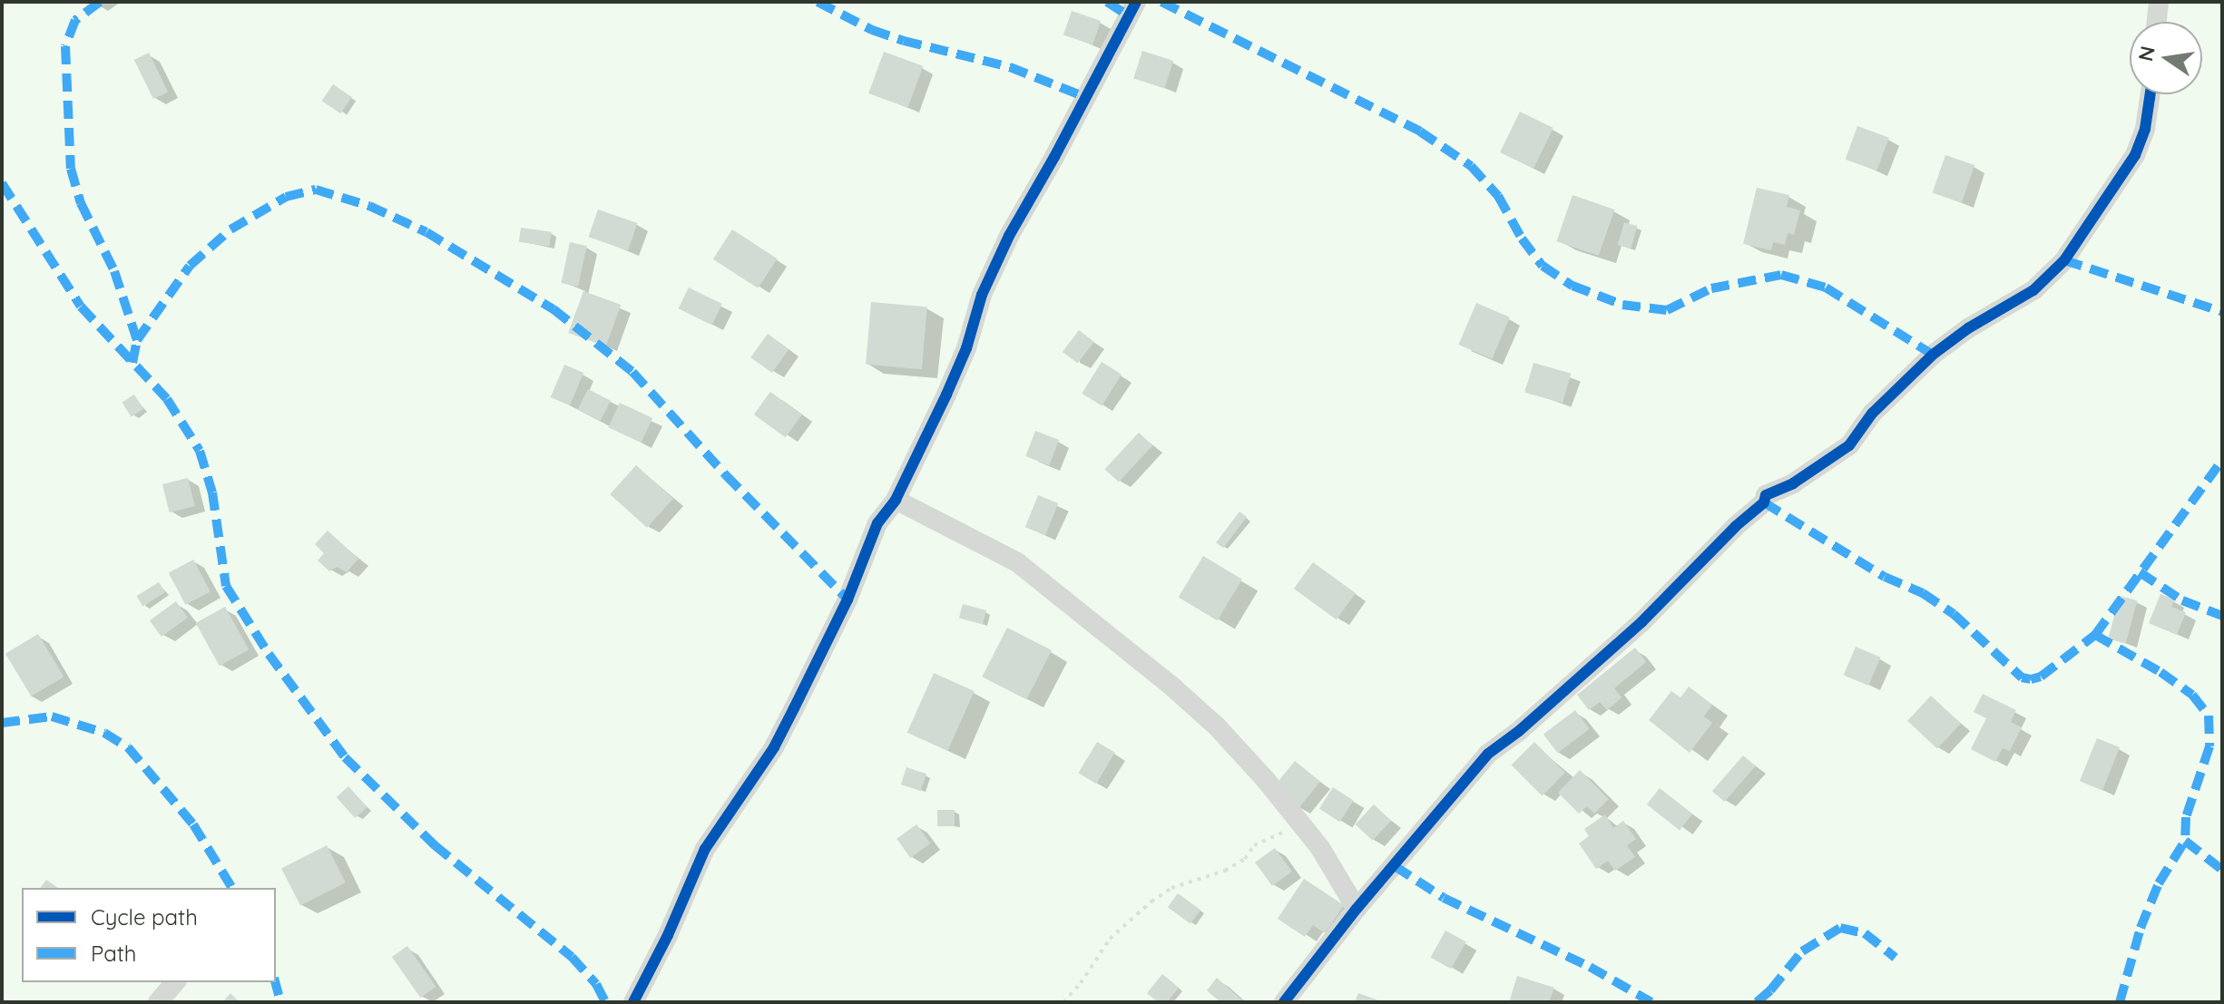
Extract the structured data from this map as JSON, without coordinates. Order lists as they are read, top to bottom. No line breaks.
{"legend":["Cycle path","Path"],"north":"left"}
